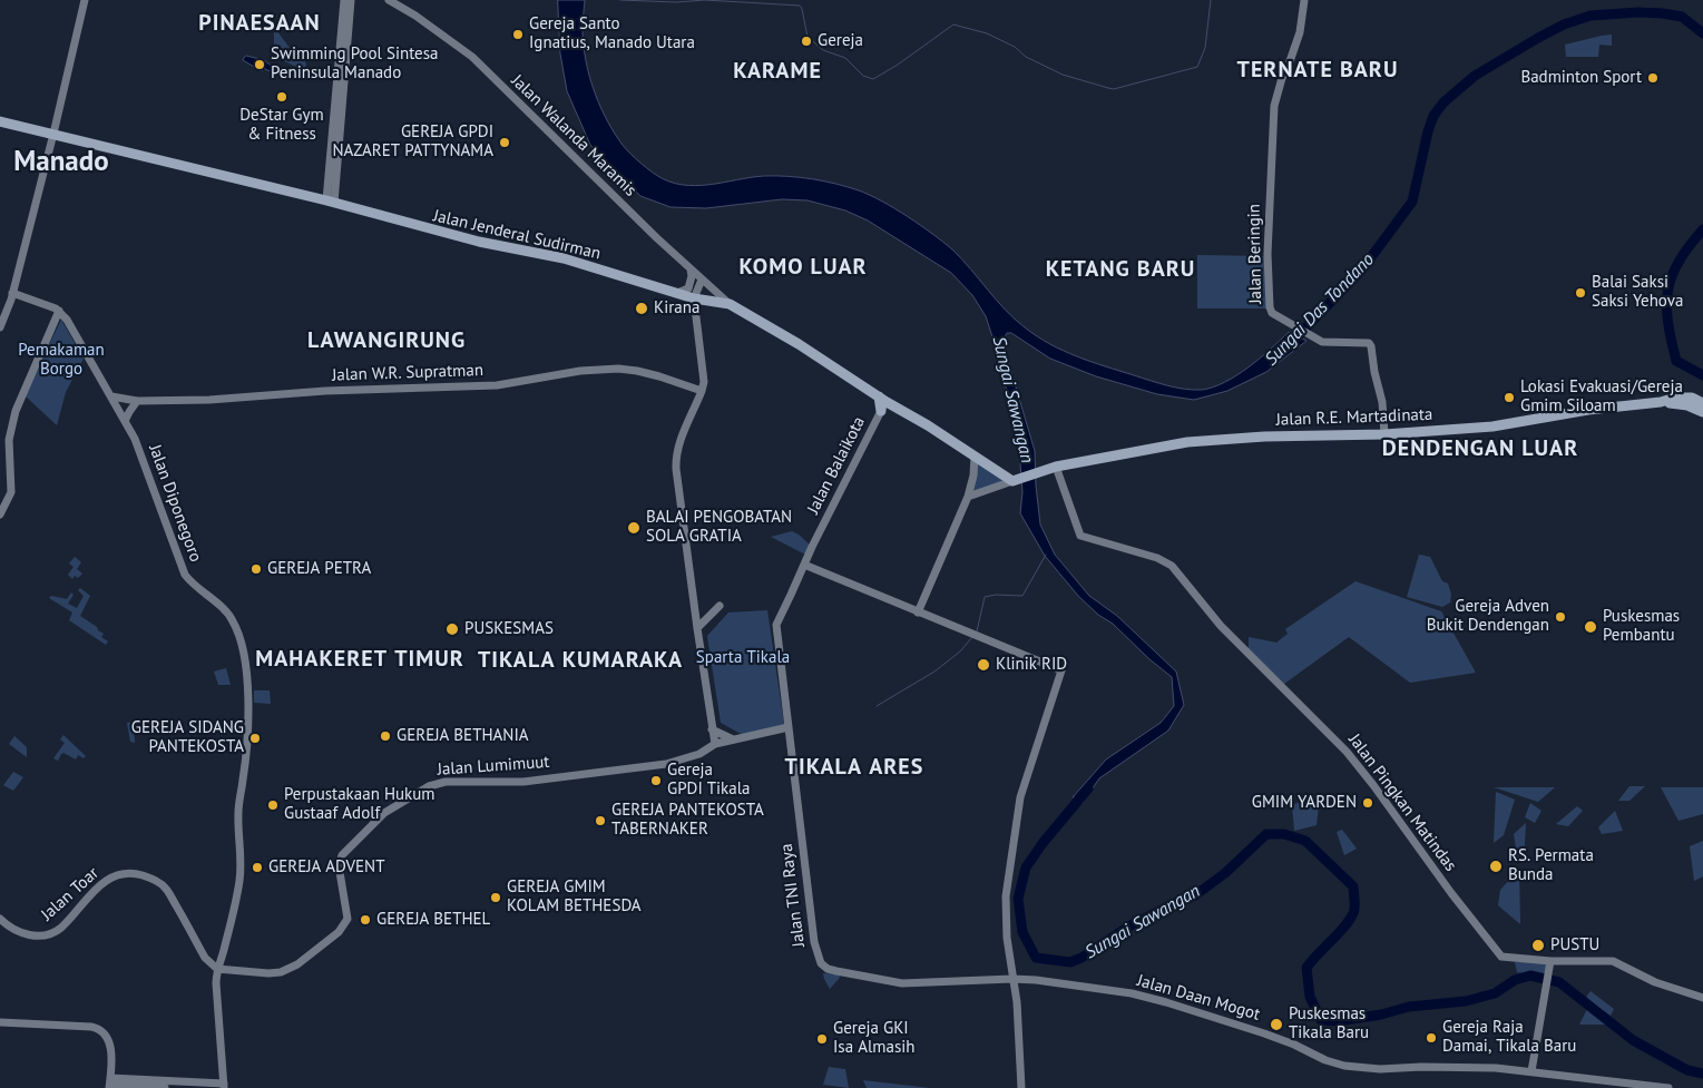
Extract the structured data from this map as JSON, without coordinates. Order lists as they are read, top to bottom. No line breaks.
{"streets":{"highway":["Jalan Jenderal Sudirman","Jalan R.E. Martadinata"],"street":["Jalan Walanda Maramis","Jalan Beringin","Jalan W.R. Supratman","Jalan Balaikota","Jalan Diponegoro","Jalan Lumimuut","Jalan Pingkan Matindas","Jalan Toar","Jalan TNI Raya","Jalan Daan Mogot"]},"crossings":[["Jalan Walanda Maramis","Jalan Jenderal Sudirman"],["Jalan Beringin","Jalan R.E. Martadinata"],["Jalan W.R. Supratman","Jalan Diponegoro"],["Jalan R.E. Martadinata","Jalan Pingkan Matindas"],["Jalan Balaikota","Jalan TNI Raya"],["Jalan Diponegoro","Jalan Lumimuut"],["Jalan Diponegoro","Jalan Toar"],["Jalan Lumimuut","Jalan Toar"],["Jalan TNI Raya","Jalan Daan Mogot"]],"districts":["PINAESAAN","TERNATE BARU","KARAME","Manado","KOMO LUAR","KETANG BARU","LAWANGIRUNG","DENDENGAN LUAR","MAHAKERET TIMUR","TIKALA KUMARAKA","TIKALA ARES"],"water":["Sungai Das Tondano","Sungai Sawangan"],"parks":["Pemakaman Borgo","Sparta Tikala"],"places":["Gereja Santo Ignatius, Manado Utara","Gereja","Swimming Pool Sintesa Peninsula Manado","Badminton Sport","DeStar Gym & Fitness","GEREJA GPDI NAZARET PATTYNAMA","Balai Saksi Saksi Yehova","Kirana","Lokasi Evakuasi/Gereja Gmim Siloam","BALAI PENGOBATAN SOLA GRATIA","GEREJA PETRA","Gereja Adven Bukit Dendengan","Puskesmas Pembantu","PUSKESMAS","Klinik RID","GEREJA BETHANIA","GEREJA SIDANG PANTEKOSTA","Gereja GPDI Tikala","GMIM YARDEN","Perpustakaan Hukum Gustaaf Adolf","GEREJA PANTEKOSTA TABERNAKER","RS. Permata Bunda","GEREJA ADVENT","GEREJA GMIM KOLAM BETHESDA","GEREJA BETHEL","PUSTU","Puskesmas Tikala Baru","Gereja Raja Damai, Tikala Baru","Gereja GKI Isa Almasih"]}
